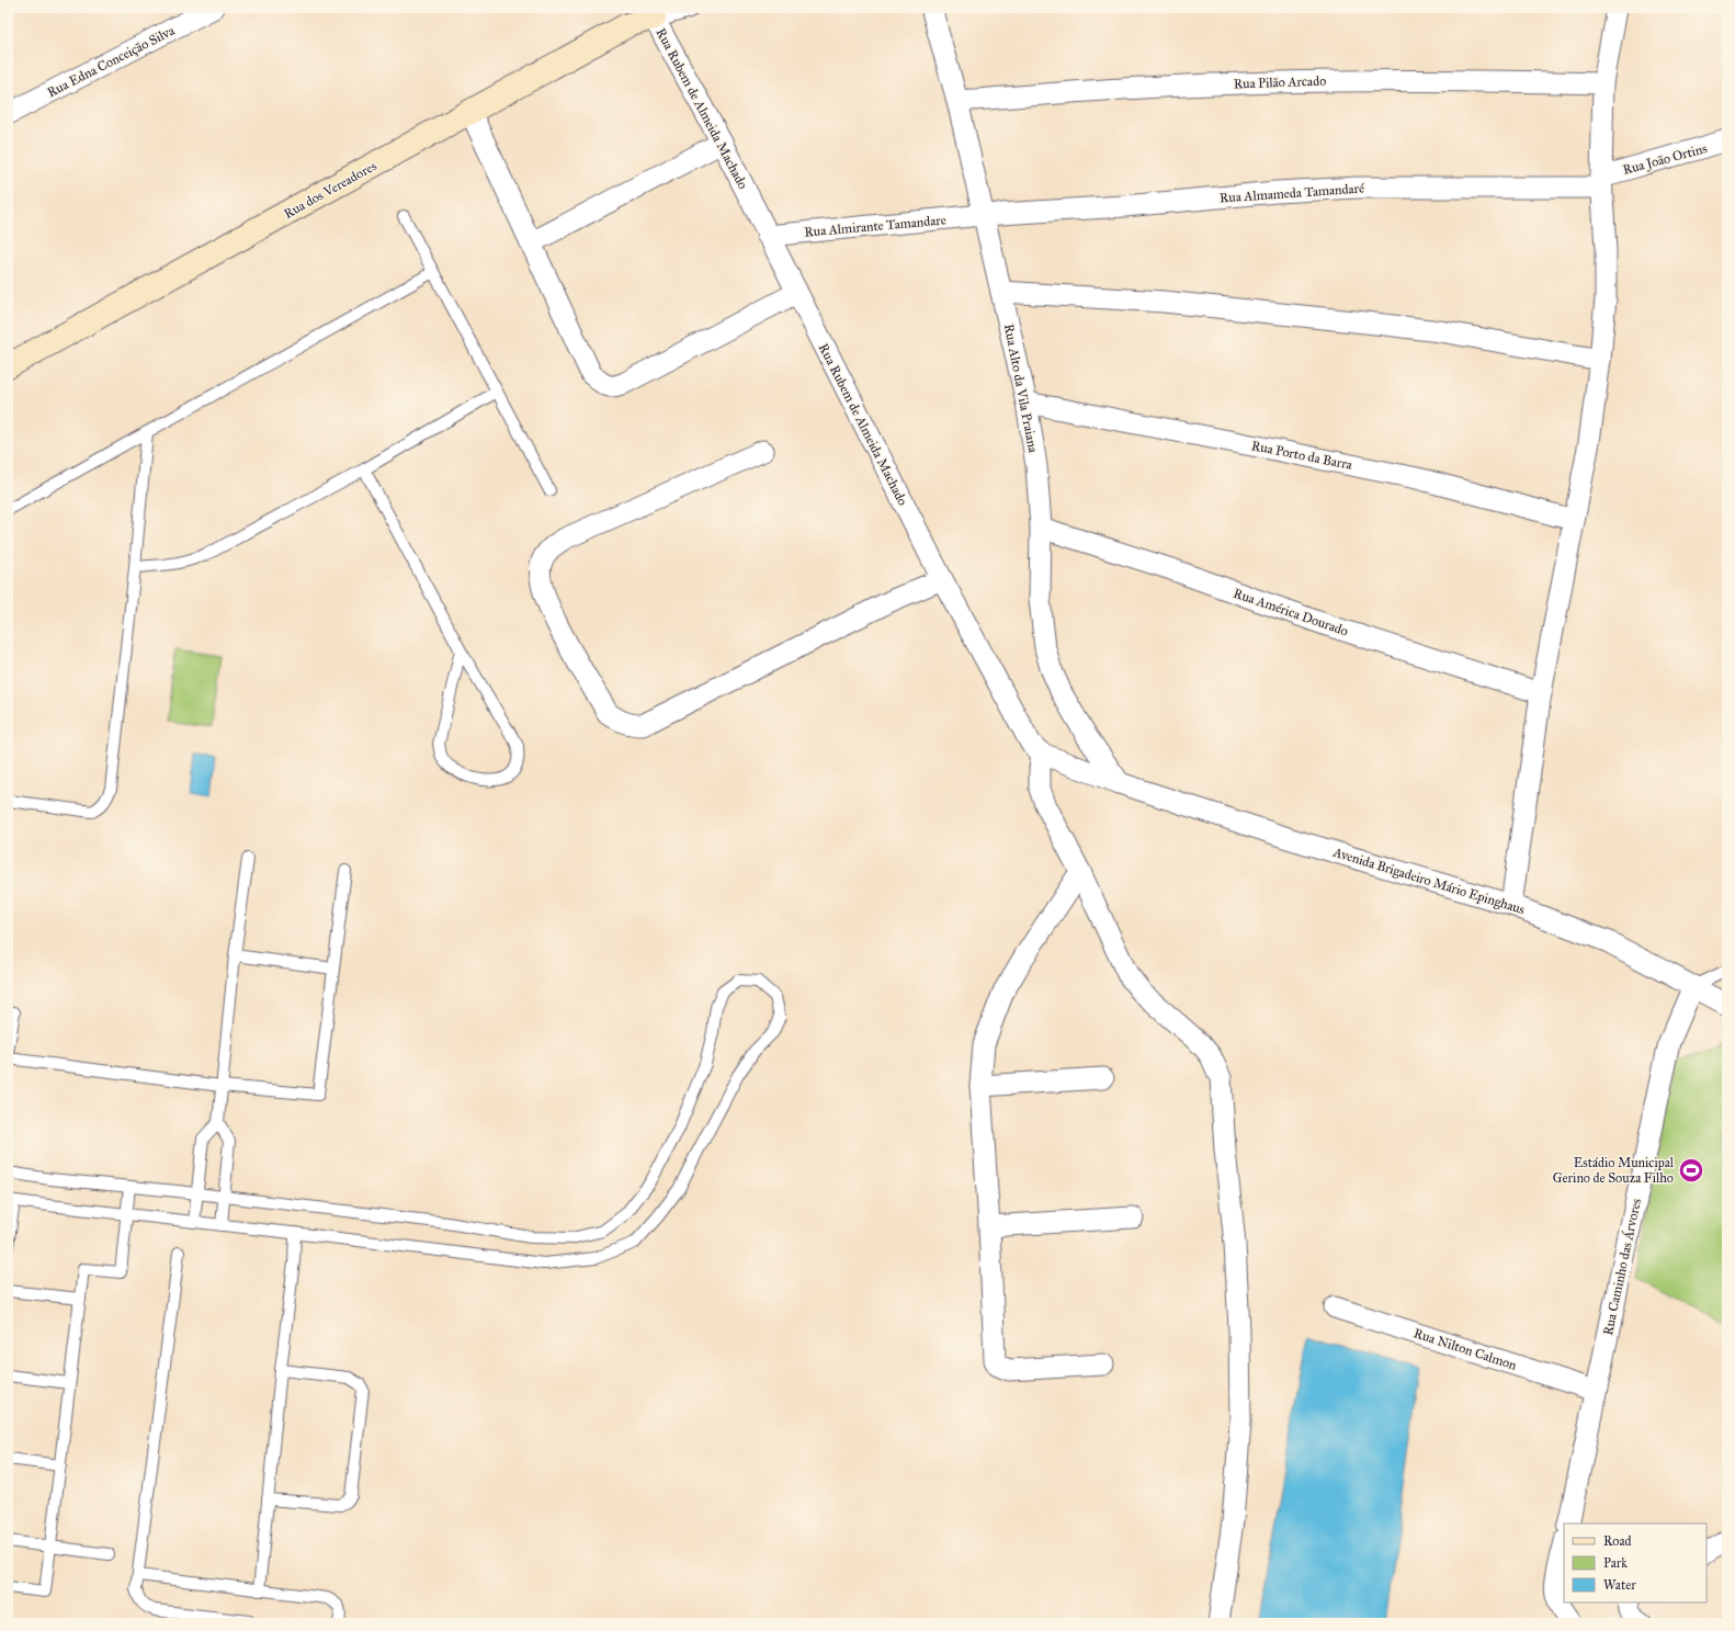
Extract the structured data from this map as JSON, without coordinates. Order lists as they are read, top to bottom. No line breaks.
{"streets":{"street":["Rua Edna Conceição Silva","Rua Pilão Arcado","Rua Rubem de Almeida Machado","Rua João Ortins","Rua dos Vereadores","Rua Almameda Tamandaré","Rua Almirante Tamandare","Rua Alto da Vila Praiana","Rua Porto da Barra","Rua América Dourado","Avenida Brigadeiro Mário Epinghaus","Rua Caminho das Árvores","Rua Nilton Calmon"]},"crossings":[["Rua Pilão Arcado","Rua Alto da Vila Praiana"],["Rua Rubem de Almeida Machado","Rua dos Vereadores"],["Rua Rubem de Almeida Machado","Rua Almirante Tamandare"],["Rua Rubem de Almeida Machado","Rua Alto da Vila Praiana"],["Rua Rubem de Almeida Machado","Avenida Brigadeiro Mário Epinghaus"],["Rua João Ortins","Rua Almameda Tamandaré"],["Rua Almameda Tamandaré","Rua Almirante Tamandare"],["Rua Almameda Tamandaré","Rua Alto da Vila Praiana"],["Rua Almirante Tamandare","Rua Alto da Vila Praiana"],["Rua Alto da Vila Praiana","Rua Porto da Barra"],["Rua Alto da Vila Praiana","Rua América Dourado"],["Rua Alto da Vila Praiana","Avenida Brigadeiro Mário Epinghaus"],["Avenida Brigadeiro Mário Epinghaus","Rua Caminho das Árvores"],["Rua Caminho das Árvores","Rua Nilton Calmon"]],"places":{"sports":["Estádio Municipal Gerino de Souza Filho"]},"legend":["Road","Park","Water"]}
